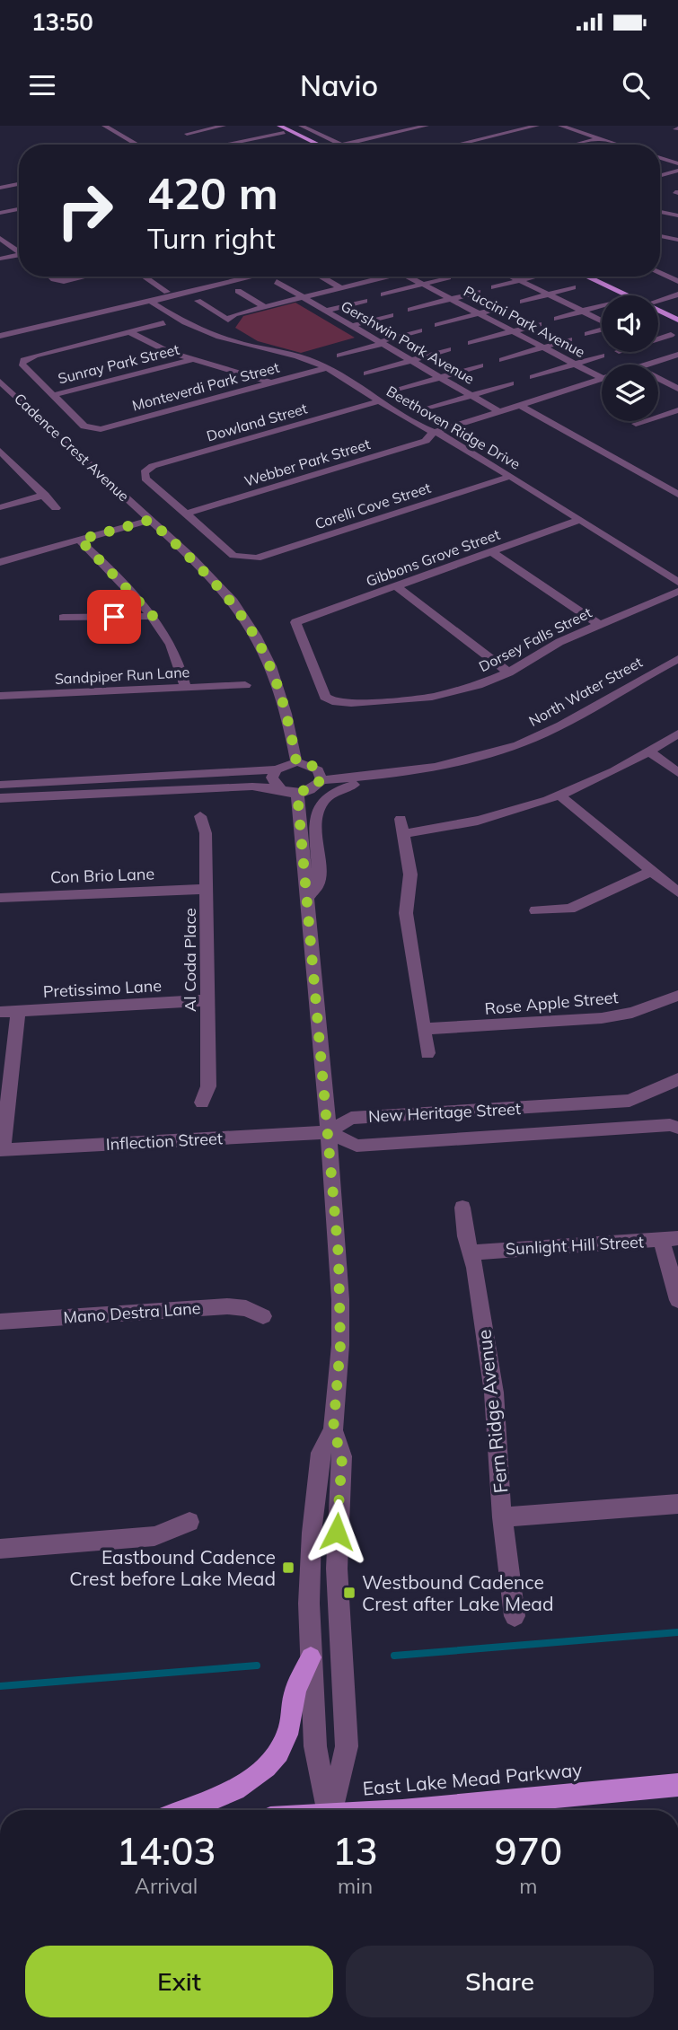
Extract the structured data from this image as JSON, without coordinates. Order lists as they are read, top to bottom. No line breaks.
{"streets":{"main road":["East Lake Mead Parkway"],"street":["Puccini Park Avenue","Gershwin Park Avenue","Sunray Park Street","Monteverdi Park Street","Dowland Street","Beethoven Ridge Drive","Cadence Crest Avenue","Webber Park Street","Corelli Cove Street","Gibbons Grove Street","Dorsey Falls Street","Sandpiper Run Lane","North Water Street","Con Brio Lane","Al Coda Place","Pretissimo Lane","Rose Apple Street","New Heritage Street","Inflection Street","Sunlight Hill Street","Mano Destra Lane","Fern Ridge Avenue"]},"crossings":[["Puccini Park Avenue","Webber Park Street"],["Gershwin Park Avenue","Webber Park Street"],["Sunray Park Street","Monteverdi Park Street"],["Monteverdi Park Street","Beethoven Ridge Drive"],["Dowland Street","Beethoven Ridge Drive"],["Dowland Street","Webber Park Street"],["Dowland Street","Corelli Cove Street"],["Beethoven Ridge Drive","Webber Park Street"],["Beethoven Ridge Drive","Corelli Cove Street"],["Beethoven Ridge Drive","Gibbons Grove Street"],["Cadence Crest Avenue","North Water Street"],["Webber Park Street","Corelli Cove Street"],["Gibbons Grove Street","Dorsey Falls Street"],["Con Brio Lane","Al Coda Place"],["Al Coda Place","Pretissimo Lane"],["New Heritage Street","Inflection Street"],["Sunlight Hill Street","Fern Ridge Avenue"]],"places":{"transit":["Eastbound Cadence Crest before Lake Mead","Westbound Cadence Crest after Lake Mead"]},"page":{"status":"13:50","header":"Navio","turn":["420 m","Turn right"],"eta":["14:03","Arrival","13","min","970","m"],"buttons":["Exit","Share"]}}
